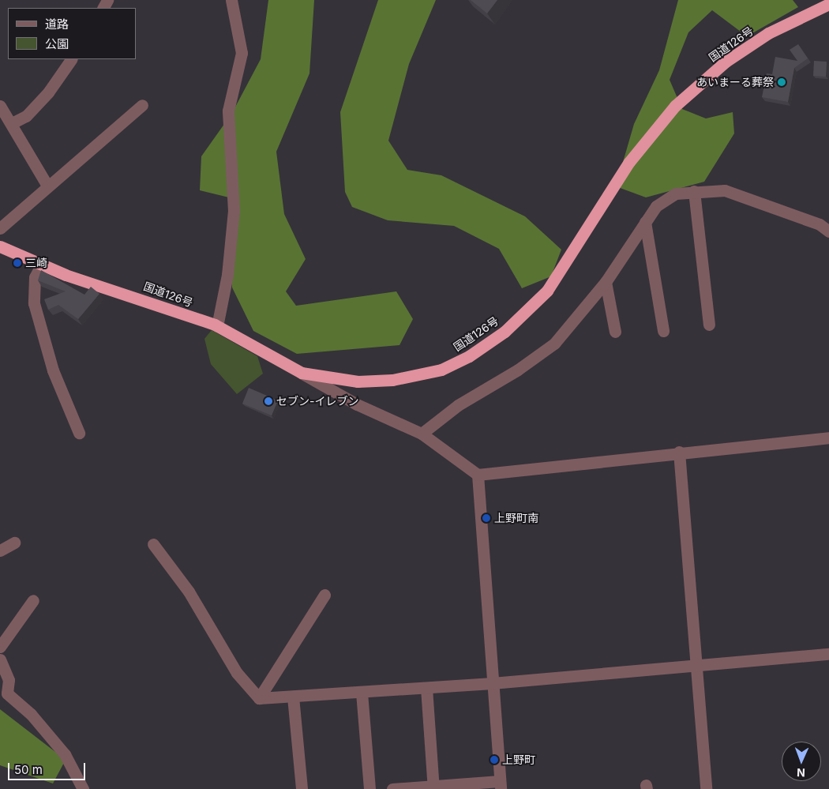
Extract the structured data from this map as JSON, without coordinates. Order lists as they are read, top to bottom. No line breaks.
{"streets":{"highway":["国道126号"]},"places":["あいまーる葬祭","三崎","セブン-イレブン","上野町南","上野町"],"legend":["道路","公園"],"scale_bar":"50 m","north":"bottom"}
